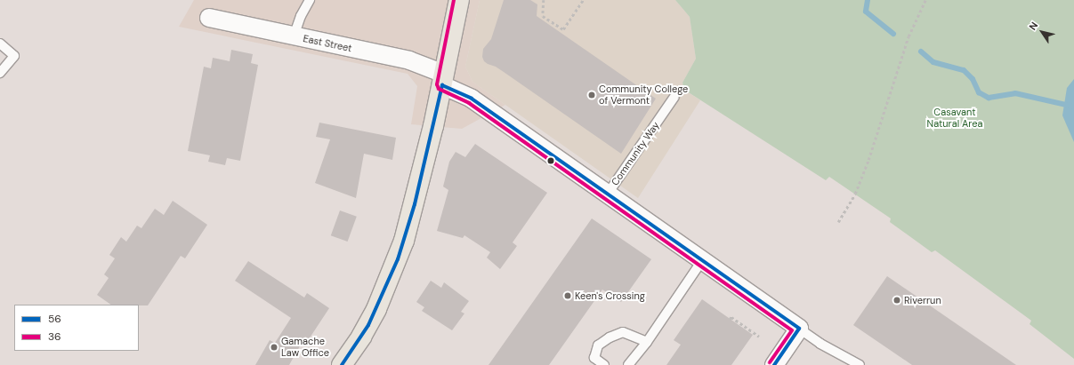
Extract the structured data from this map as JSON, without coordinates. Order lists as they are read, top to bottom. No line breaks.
{"streets":{"street":["East Street"],"lane":["Community Way"]},"crossings":[["East Street","Community Way"]],"parks":["Casavant Natural Area"],"places":["Community College of Vermont","Keen's Crossing","Riverrun","Gamache Law Office"],"lines":["transit line 36","transit line 56"],"legend":["56","36"],"north":"top left"}
